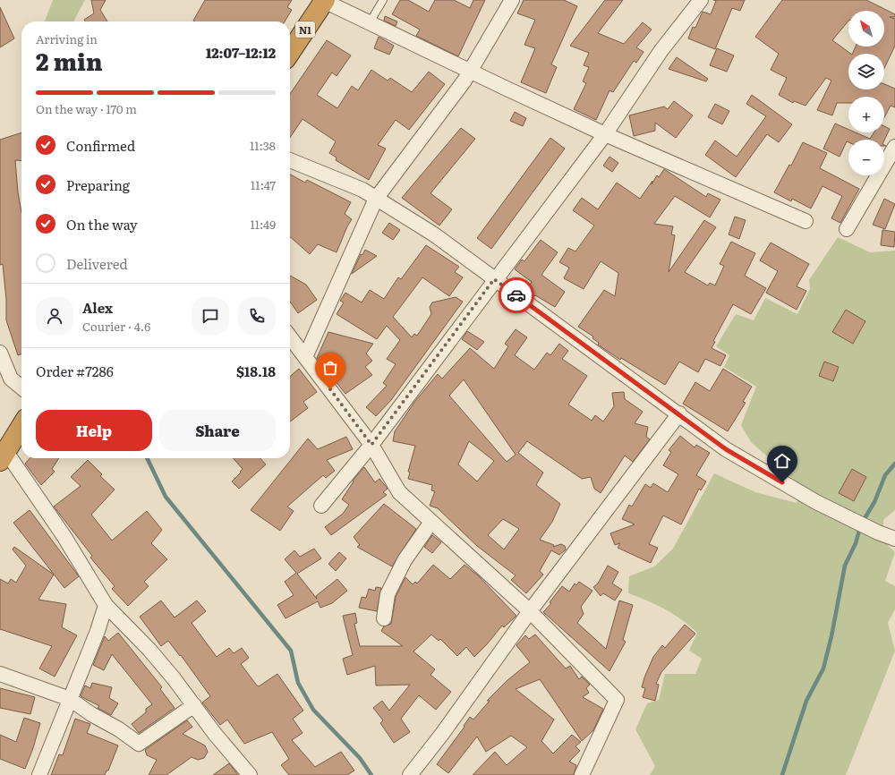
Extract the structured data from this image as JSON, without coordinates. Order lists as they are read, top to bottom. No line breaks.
{"streets":{"highway":["N1"]},"north":"top left","page":{"map_buttons":["+","−"],"heading":["2 min","Arriving in","12:07–12:12"],"panel":["Alex","Courier · 4.6","Order #7286","$18.18"],"bar":"On the way · 170 m","list":[["Confirmed","11:38"],["Preparing","11:47"],["On the way","11:49"],"Delivered"],"buttons":["Help","Share"]}}
